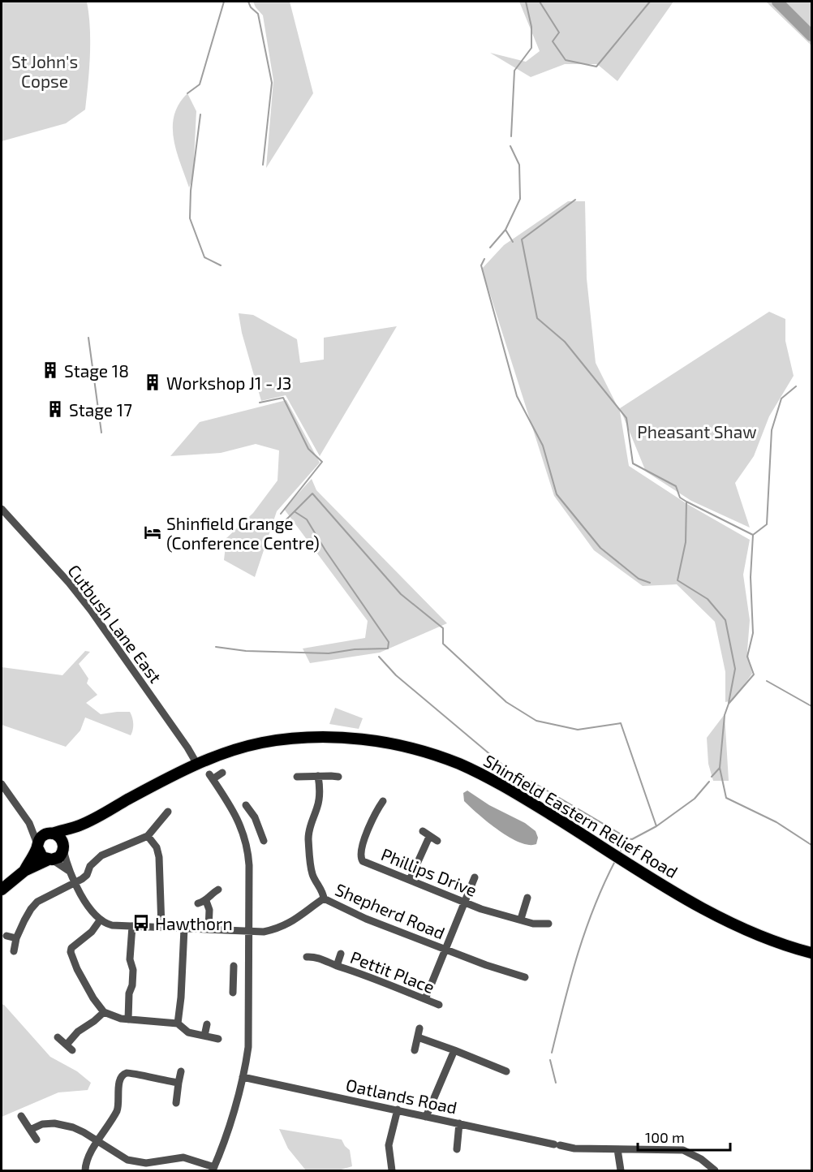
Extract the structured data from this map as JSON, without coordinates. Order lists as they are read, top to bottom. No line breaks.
{"streets":{"main road":["Shinfield Eastern Relief Road"],"street":["Cutbush Lane East","Phillips Drive","Shepherd Road","Pettit Place","Oatlands Road"]},"crossings":[["Cutbush Lane East","Shinfield Eastern Relief Road"]],"parks":["St John's Copse","Pheasant Shaw"],"places":{"building":["Stage 18","Workshop J1 - J3","Stage 17"],"hotel":["Shinfield Grange (Conference Centre)"],"bus stop":["Hawthorn"]},"scale_bar":"100 m"}
